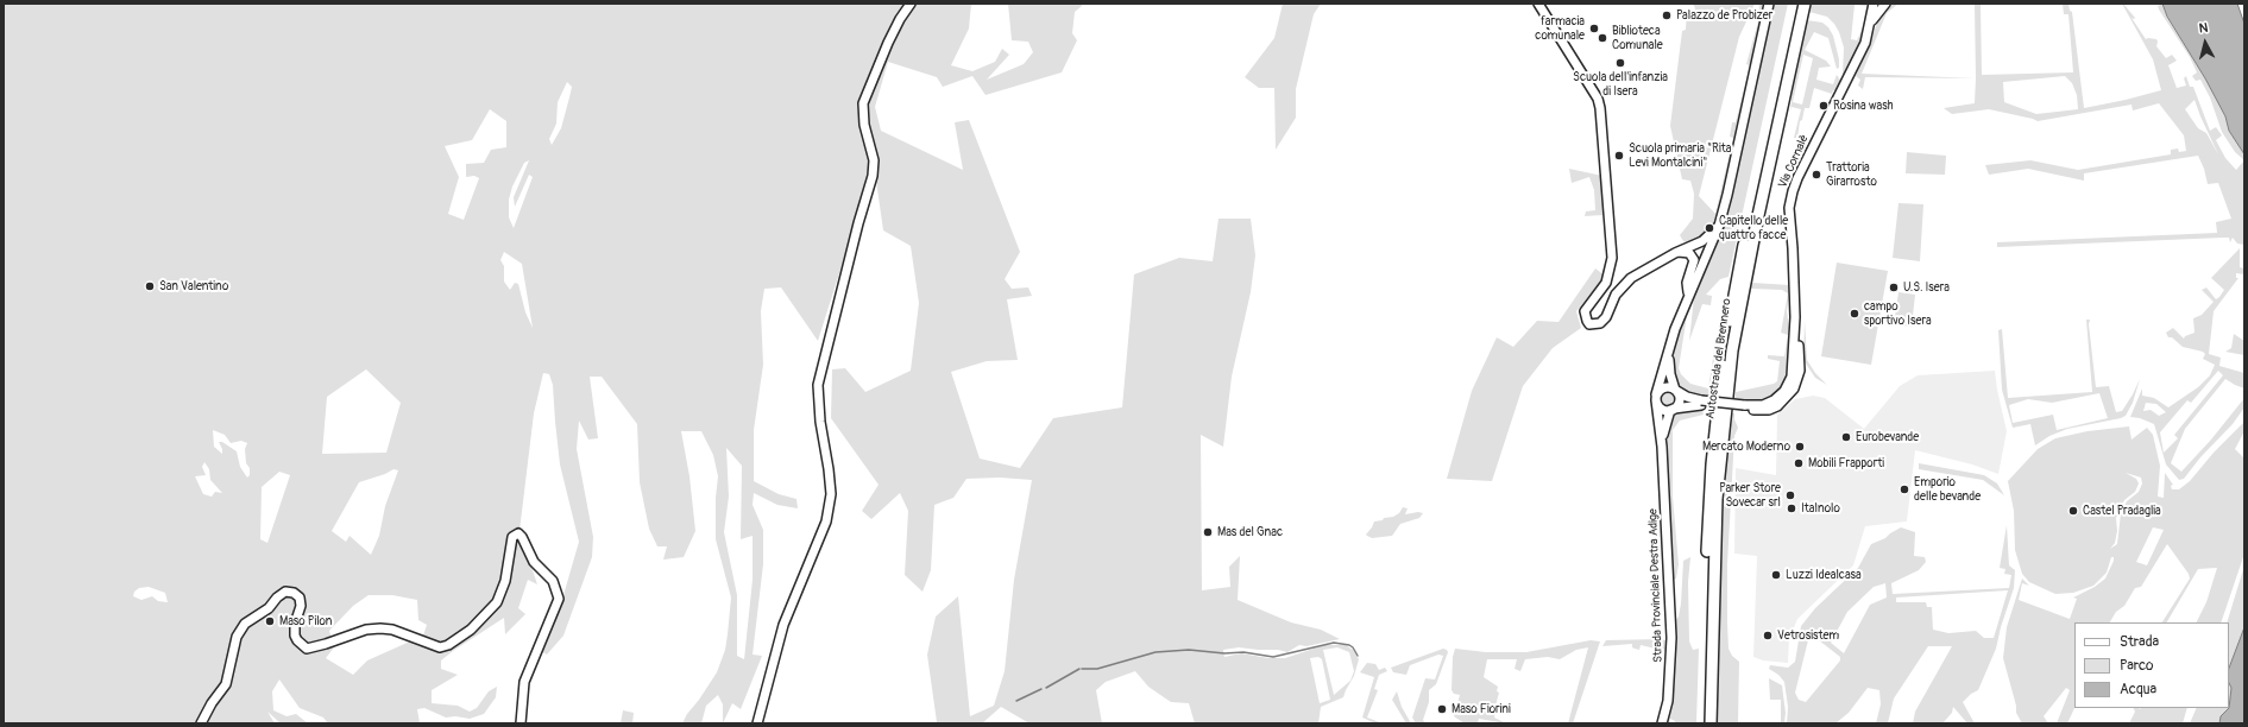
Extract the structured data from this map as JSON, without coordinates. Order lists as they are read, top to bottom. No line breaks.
{"streets":{"highway":["Autostrada del Brennero"],"street":["Via Cornalè","Strada Provinciale Destra Adige"]},"places":["Palazzo de Probizer","farmacia comunale","Biblioteca Comunale","Scuola dell'infanzia di Isera","Rosina wash","Scuola primaria \"Rita Levi Montalcini\"","Trattoria Girarrosto","Capitello delle quattro facce","San Valentino","U.S. Isera","campo sportivo Isera","Eurobevande","Mercato Moderno","Mobili Frapporti","Emporio delle bevande","Parker Store Sovecar srl","Italnolo","Castel Pradaglia","Mas del Gnac","Luzzi Idealcasa","Maso Pilon","Vetrosistem","Maso Fiorini"],"legend":["Strada","Parco","Acqua"],"north":"top"}
